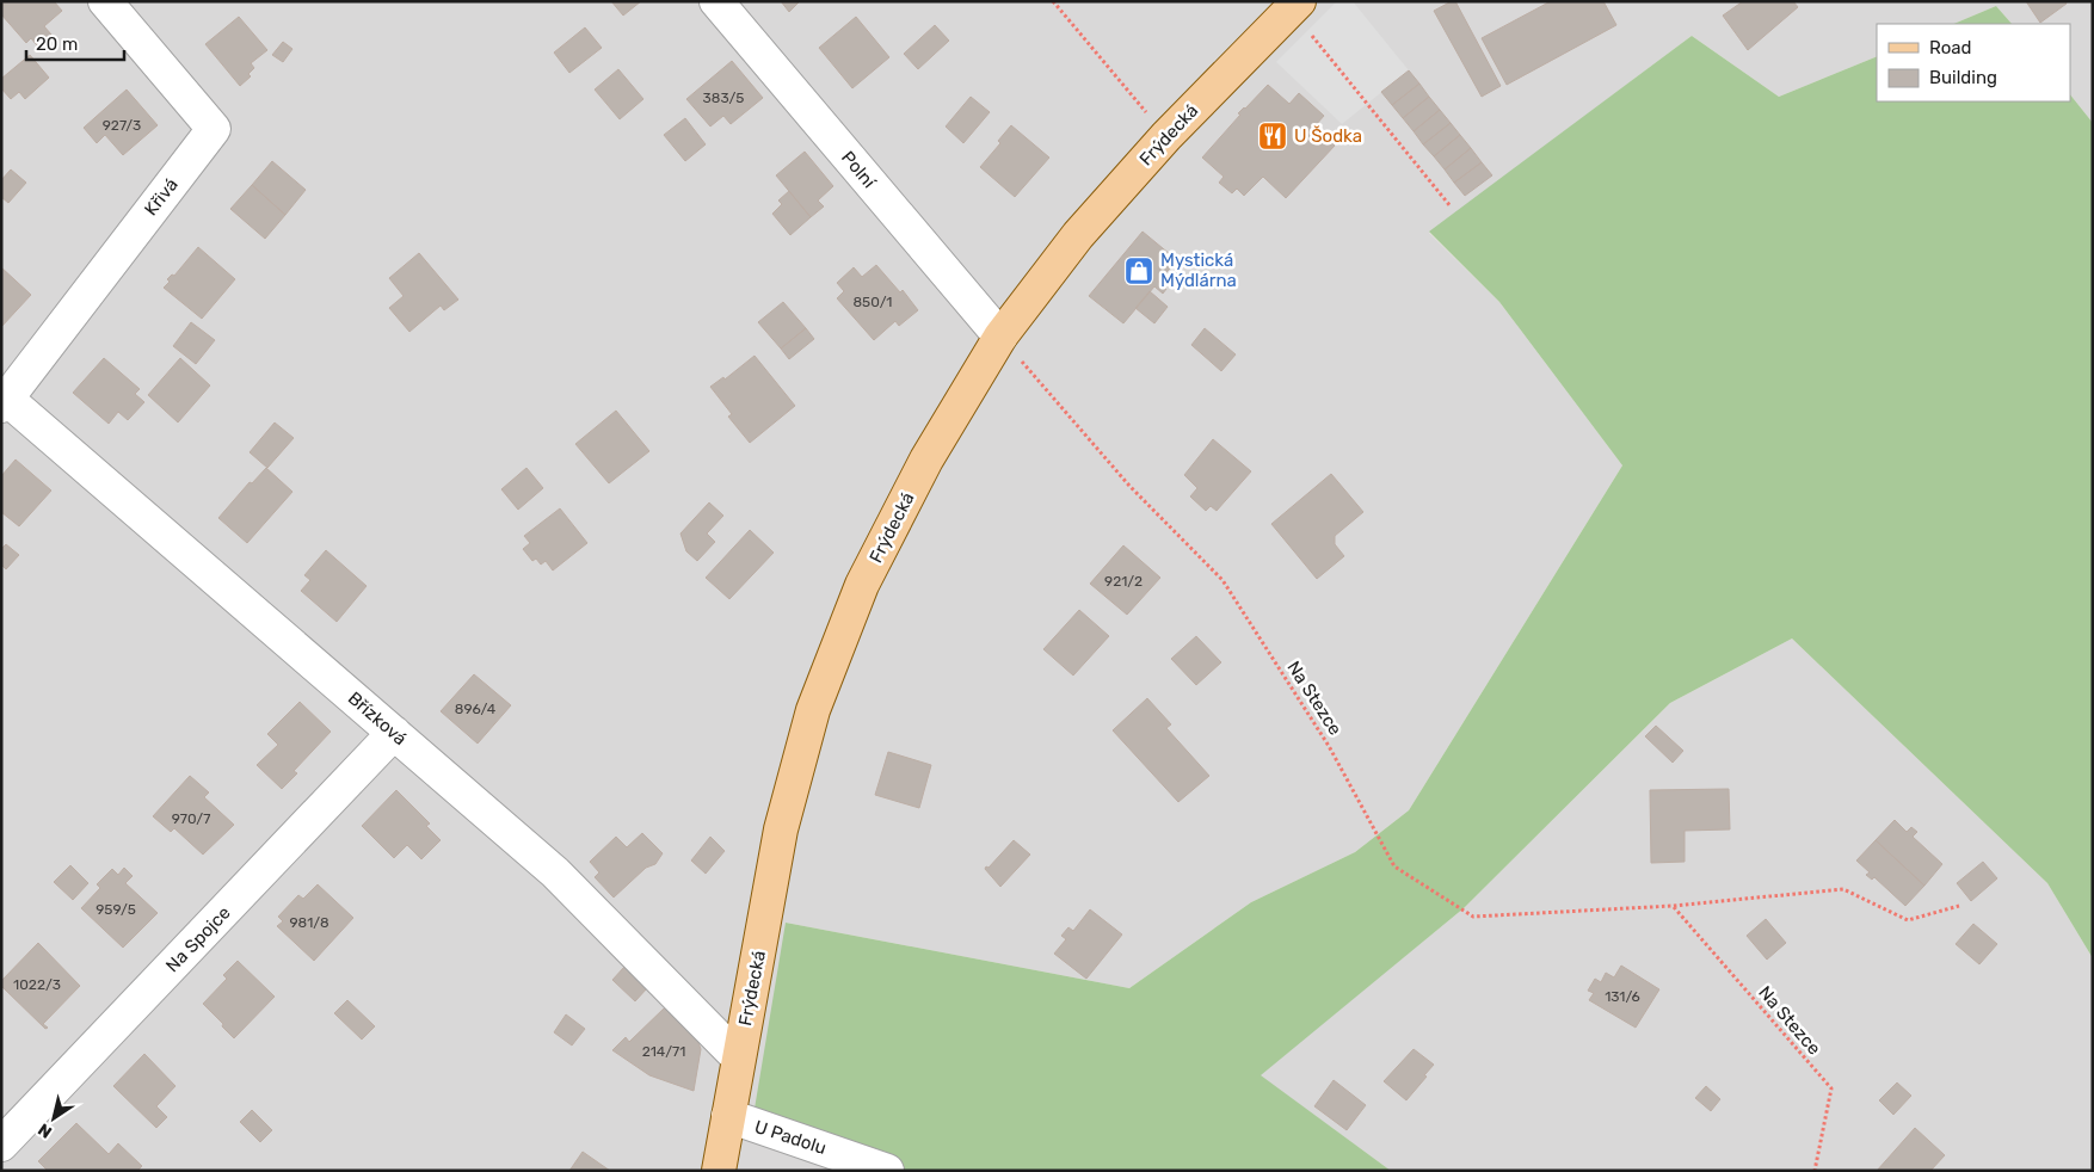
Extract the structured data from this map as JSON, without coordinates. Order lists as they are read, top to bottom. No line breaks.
{"streets":{"main road":["Frýdecká"],"street":["Polní","Křivá","Břízková","Na Spojce","U Padolu"],"path":["Na Stezce"]},"crossings":[["Frýdecká","Polní"],["Frýdecká","Na Stezce"],["Frýdecká","Břízková"],["Frýdecká","U Padolu"],["Polní","Na Stezce"],["Křivá","Břízková"],["Břízková","Na Spojce"]],"places":{"restaurant":["U Šodka"],"shop":["Mystická Mýdlárna"]},"house_numbers":["383/5","927/3","850/1","921/2","896/4","970/7","959/5","981/8","1022/3","131/6","214/71"],"legend":["Road","Building"],"scale_bar":"20 m","north":"bottom left"}
